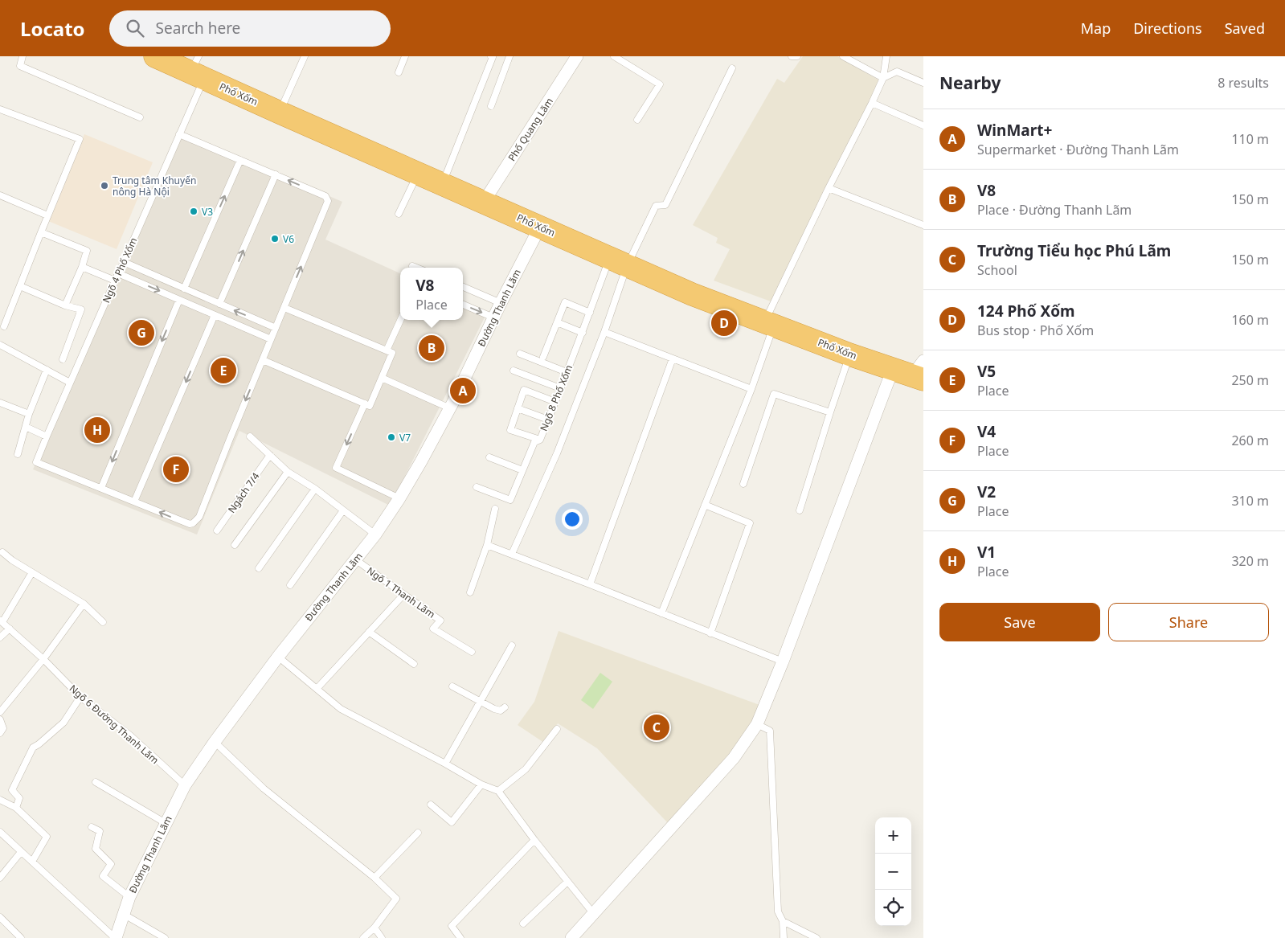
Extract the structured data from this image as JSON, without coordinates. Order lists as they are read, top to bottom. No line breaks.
{"streets":{"highway":["Phố Xốm"],"street":["Phố Quang Lãm","Đường Thanh Lãm"],"lane":["Ngõ 4 Phố Xốm","Ngõ 8 Phố Xốm","Ngách 7/4","Ngõ 1 Thanh Lãm","Ngõ 6 Đường Thanh Lãm"]},"crossings":[["Phố Xốm","Phố Quang Lãm"],["Phố Xốm","Ngõ 4 Phố Xốm"],["Phố Xốm","Đường Thanh Lãm"],["Phố Xốm","Ngõ 8 Phố Xốm"],["Đường Thanh Lãm","Ngõ 1 Thanh Lãm"],["Đường Thanh Lãm","Ngõ 6 Đường Thanh Lãm"]],"places":["Trung tâm Khuyến nông Hà Nội","V3","V6","V7"],"page":{"header":"Locato","search":"Search here","nav":["Map","Directions","Saved"],"heading":["Nearby","8 results"],"list":[{"mark":"A","name":"WinMart+","note":"Supermarket · Đường Thanh Lãm","value":"110 m"},{"mark":"B","name":"V8","note":"Place · Đường Thanh Lãm","value":"150 m"},{"mark":"C","name":"Trường Tiểu học Phú Lãm","note":"School","value":"150 m"},{"mark":"D","name":"124 Phố Xốm","note":"Bus stop · Phố Xốm","value":"160 m"},{"mark":"E","name":"V5","note":"Place","value":"250 m"},{"mark":"F","name":"V4","note":"Place","value":"260 m"},{"mark":"G","name":"V2","note":"Place","value":"310 m"},{"mark":"H","name":"V1","note":"Place","value":"320 m"}],"popup":["V8","Place"],"pins":["D","G","B","E","A","H","F","C"],"buttons":["Save","Share"],"map_buttons":["+","−"]}}
